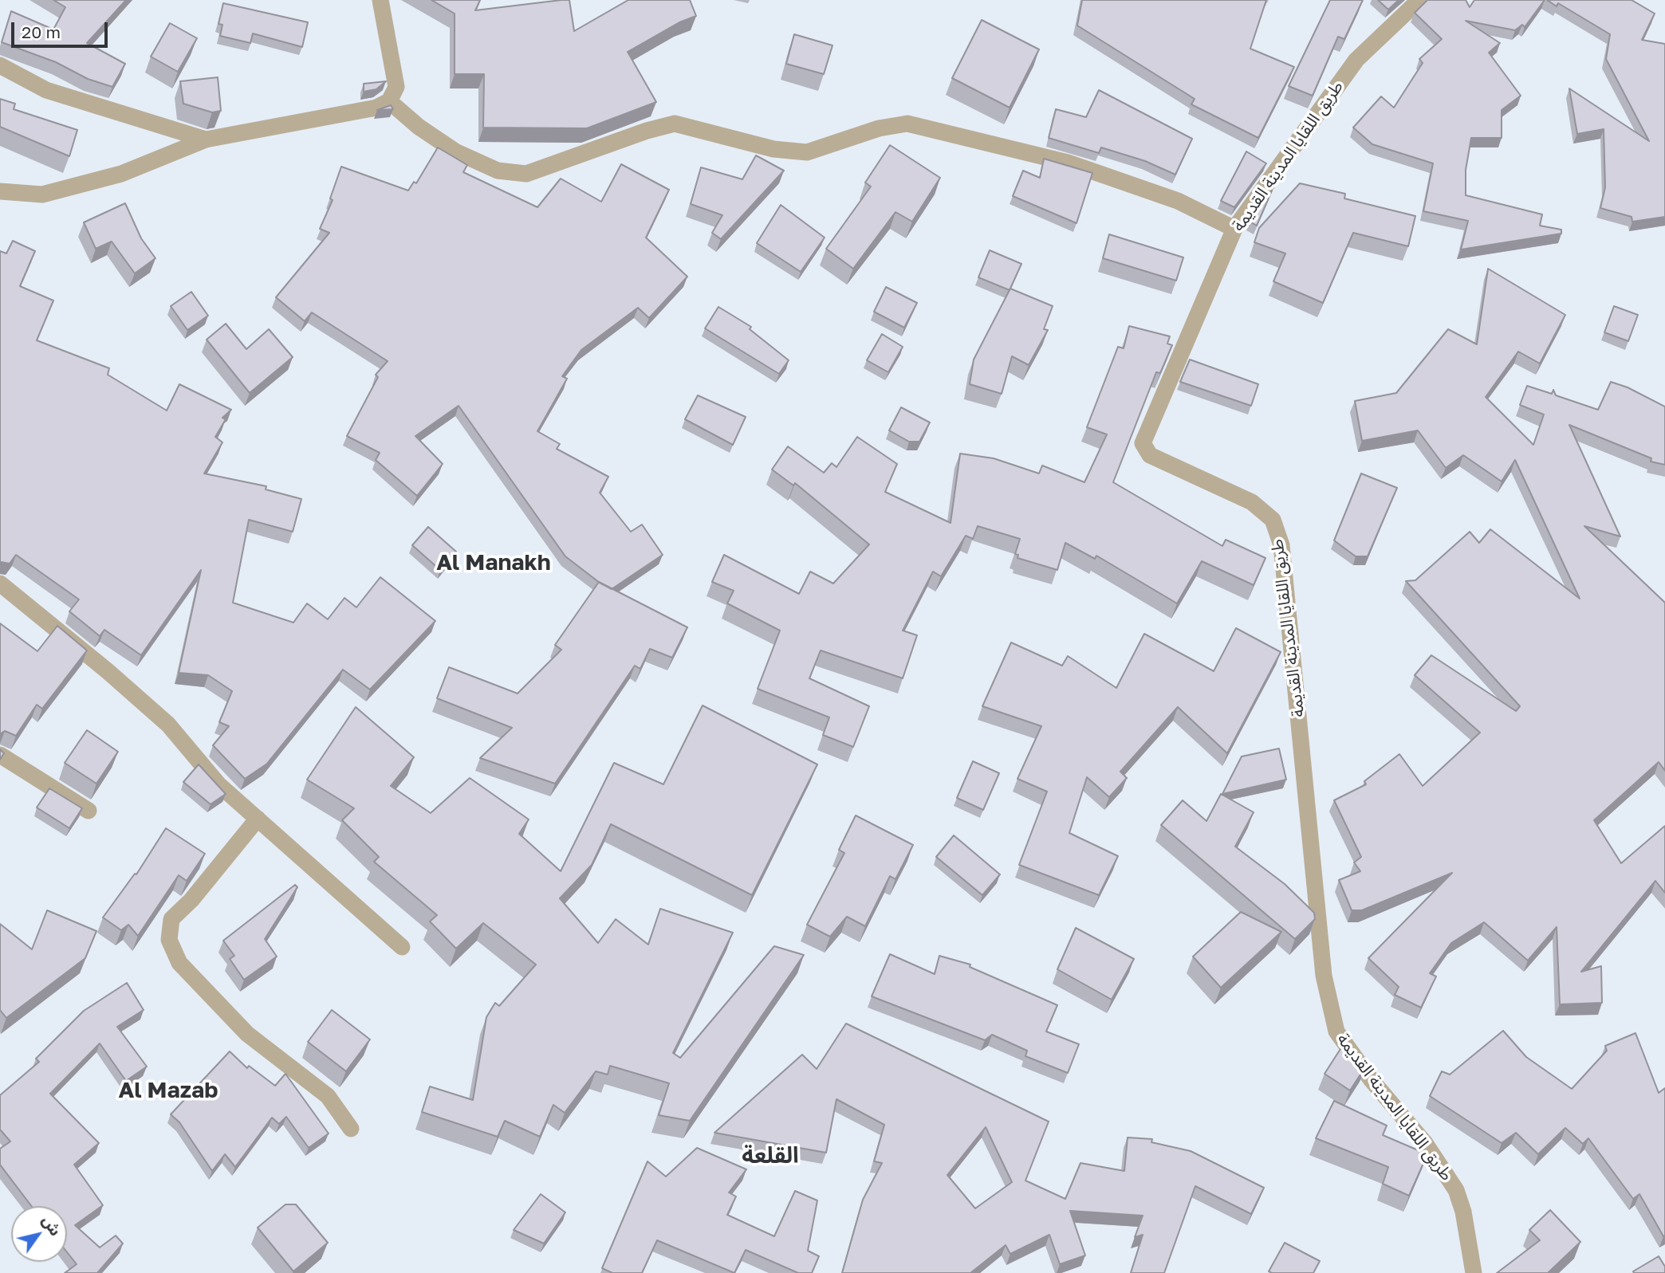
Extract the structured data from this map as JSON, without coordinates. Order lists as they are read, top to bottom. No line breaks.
{"streets":{"street":["طريق اللقايا المدينة القديمة"]},"districts":["Al Manakh","Al Mazab","القلعة"],"scale_bar":"20 m","north":"top right"}
